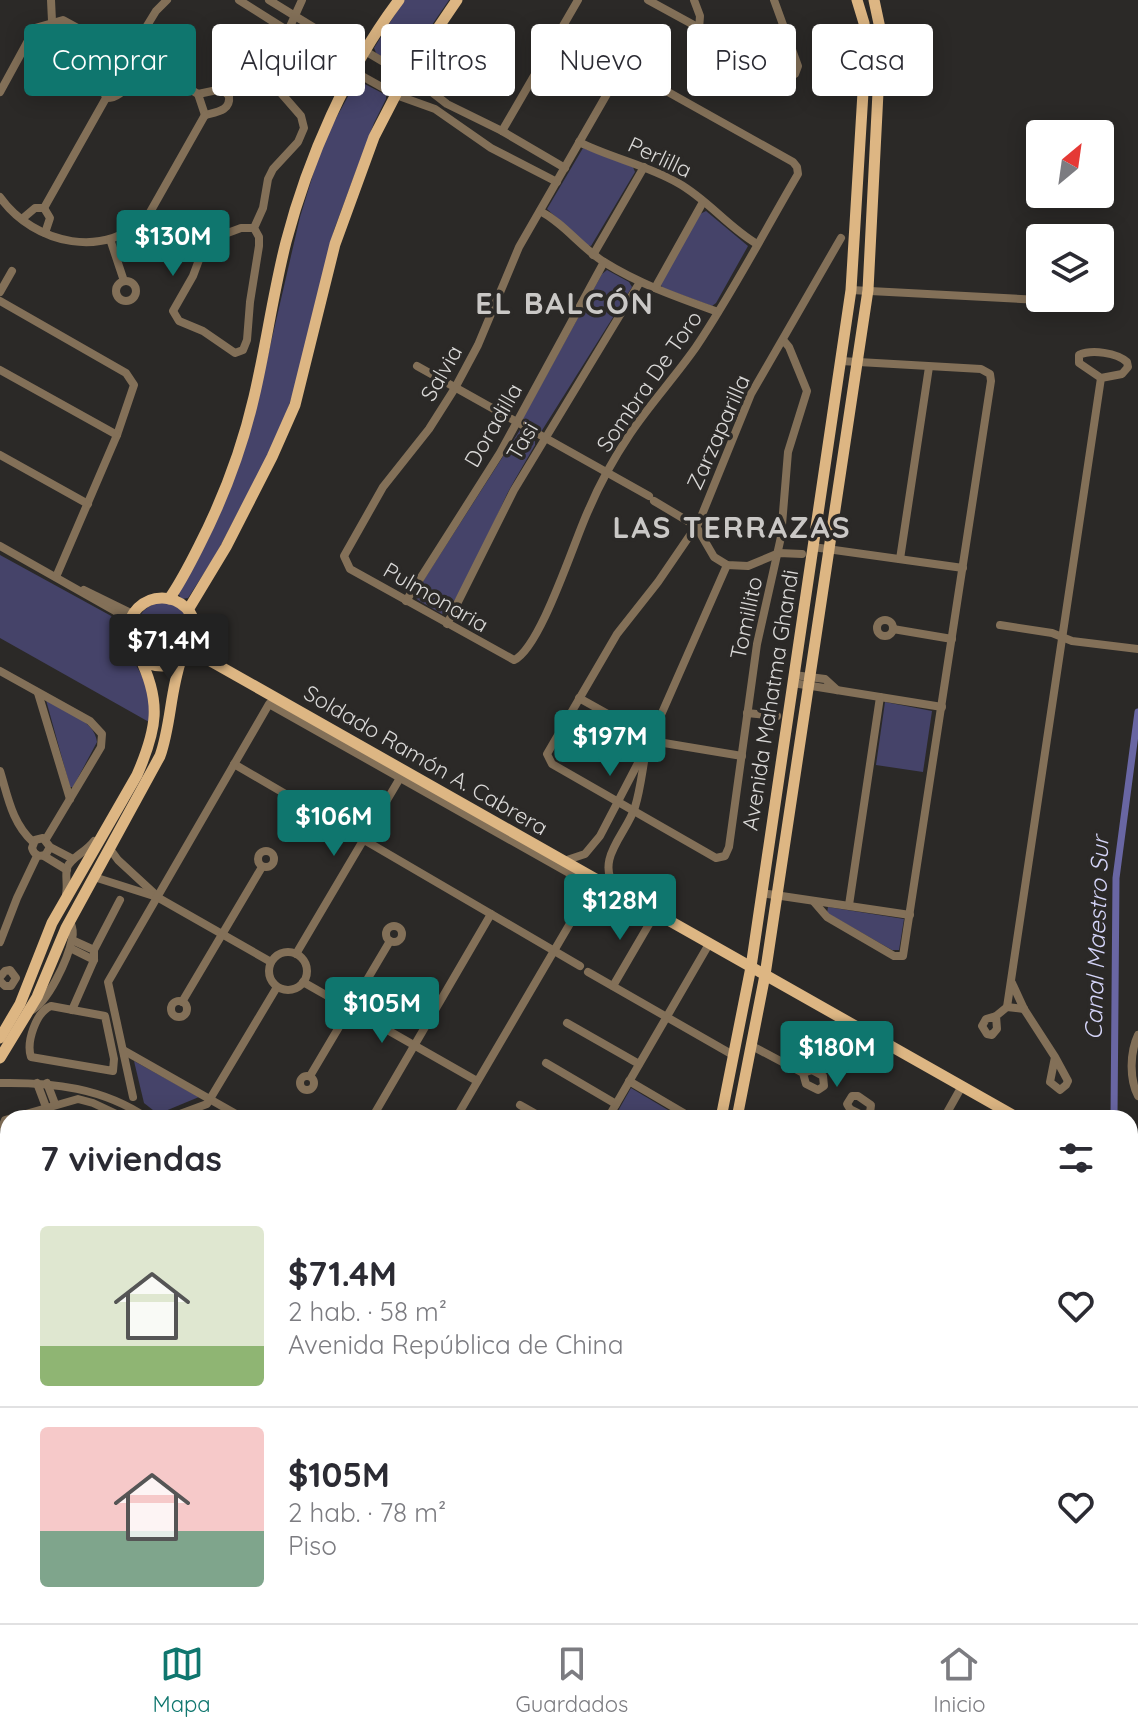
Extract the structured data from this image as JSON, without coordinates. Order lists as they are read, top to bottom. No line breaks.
{"streets":{"main road":["Avenida Mahatma Ghandi","Soldado Ramón A. Cabrera"],"street":["Perlilla","Salvia","Sombra De Toro","Doradilla","Zarzaparilla","Tasi","Pulmonaria","Tomillito"]},"crossings":[["Perlilla","Salvia"],["Perlilla","Sombra De Toro"],["Salvia","Sombra De Toro"],["Salvia","Pulmonaria"],["Sombra De Toro","Pulmonaria"],["Doradilla","Pulmonaria"],["Zarzaparilla","Tomillito"],["Tasi","Pulmonaria"],["Avenida Mahatma Ghandi","Soldado Ramón A. Cabrera"]],"districts":["EL BALCÓN","LAS TERRAZAS"],"water":["Canal Maestro Sur"],"north":"top right","page":{"chip":["Comprar","Alquilar","Filtros","Nuevo","Piso","Casa"],"price":["$130M","$71.4M","$197M","$106M","$128M","$105M","$180M"],"heading":"7 viviendas","list":[{"name":"$71.4M","note":"2 hab. · 58 m² · Avenida República de China"},{"name":"$105M","note":"2 hab. · 78 m² · Piso"}],"tabs":["Mapa","Guardados","Inicio"]}}
